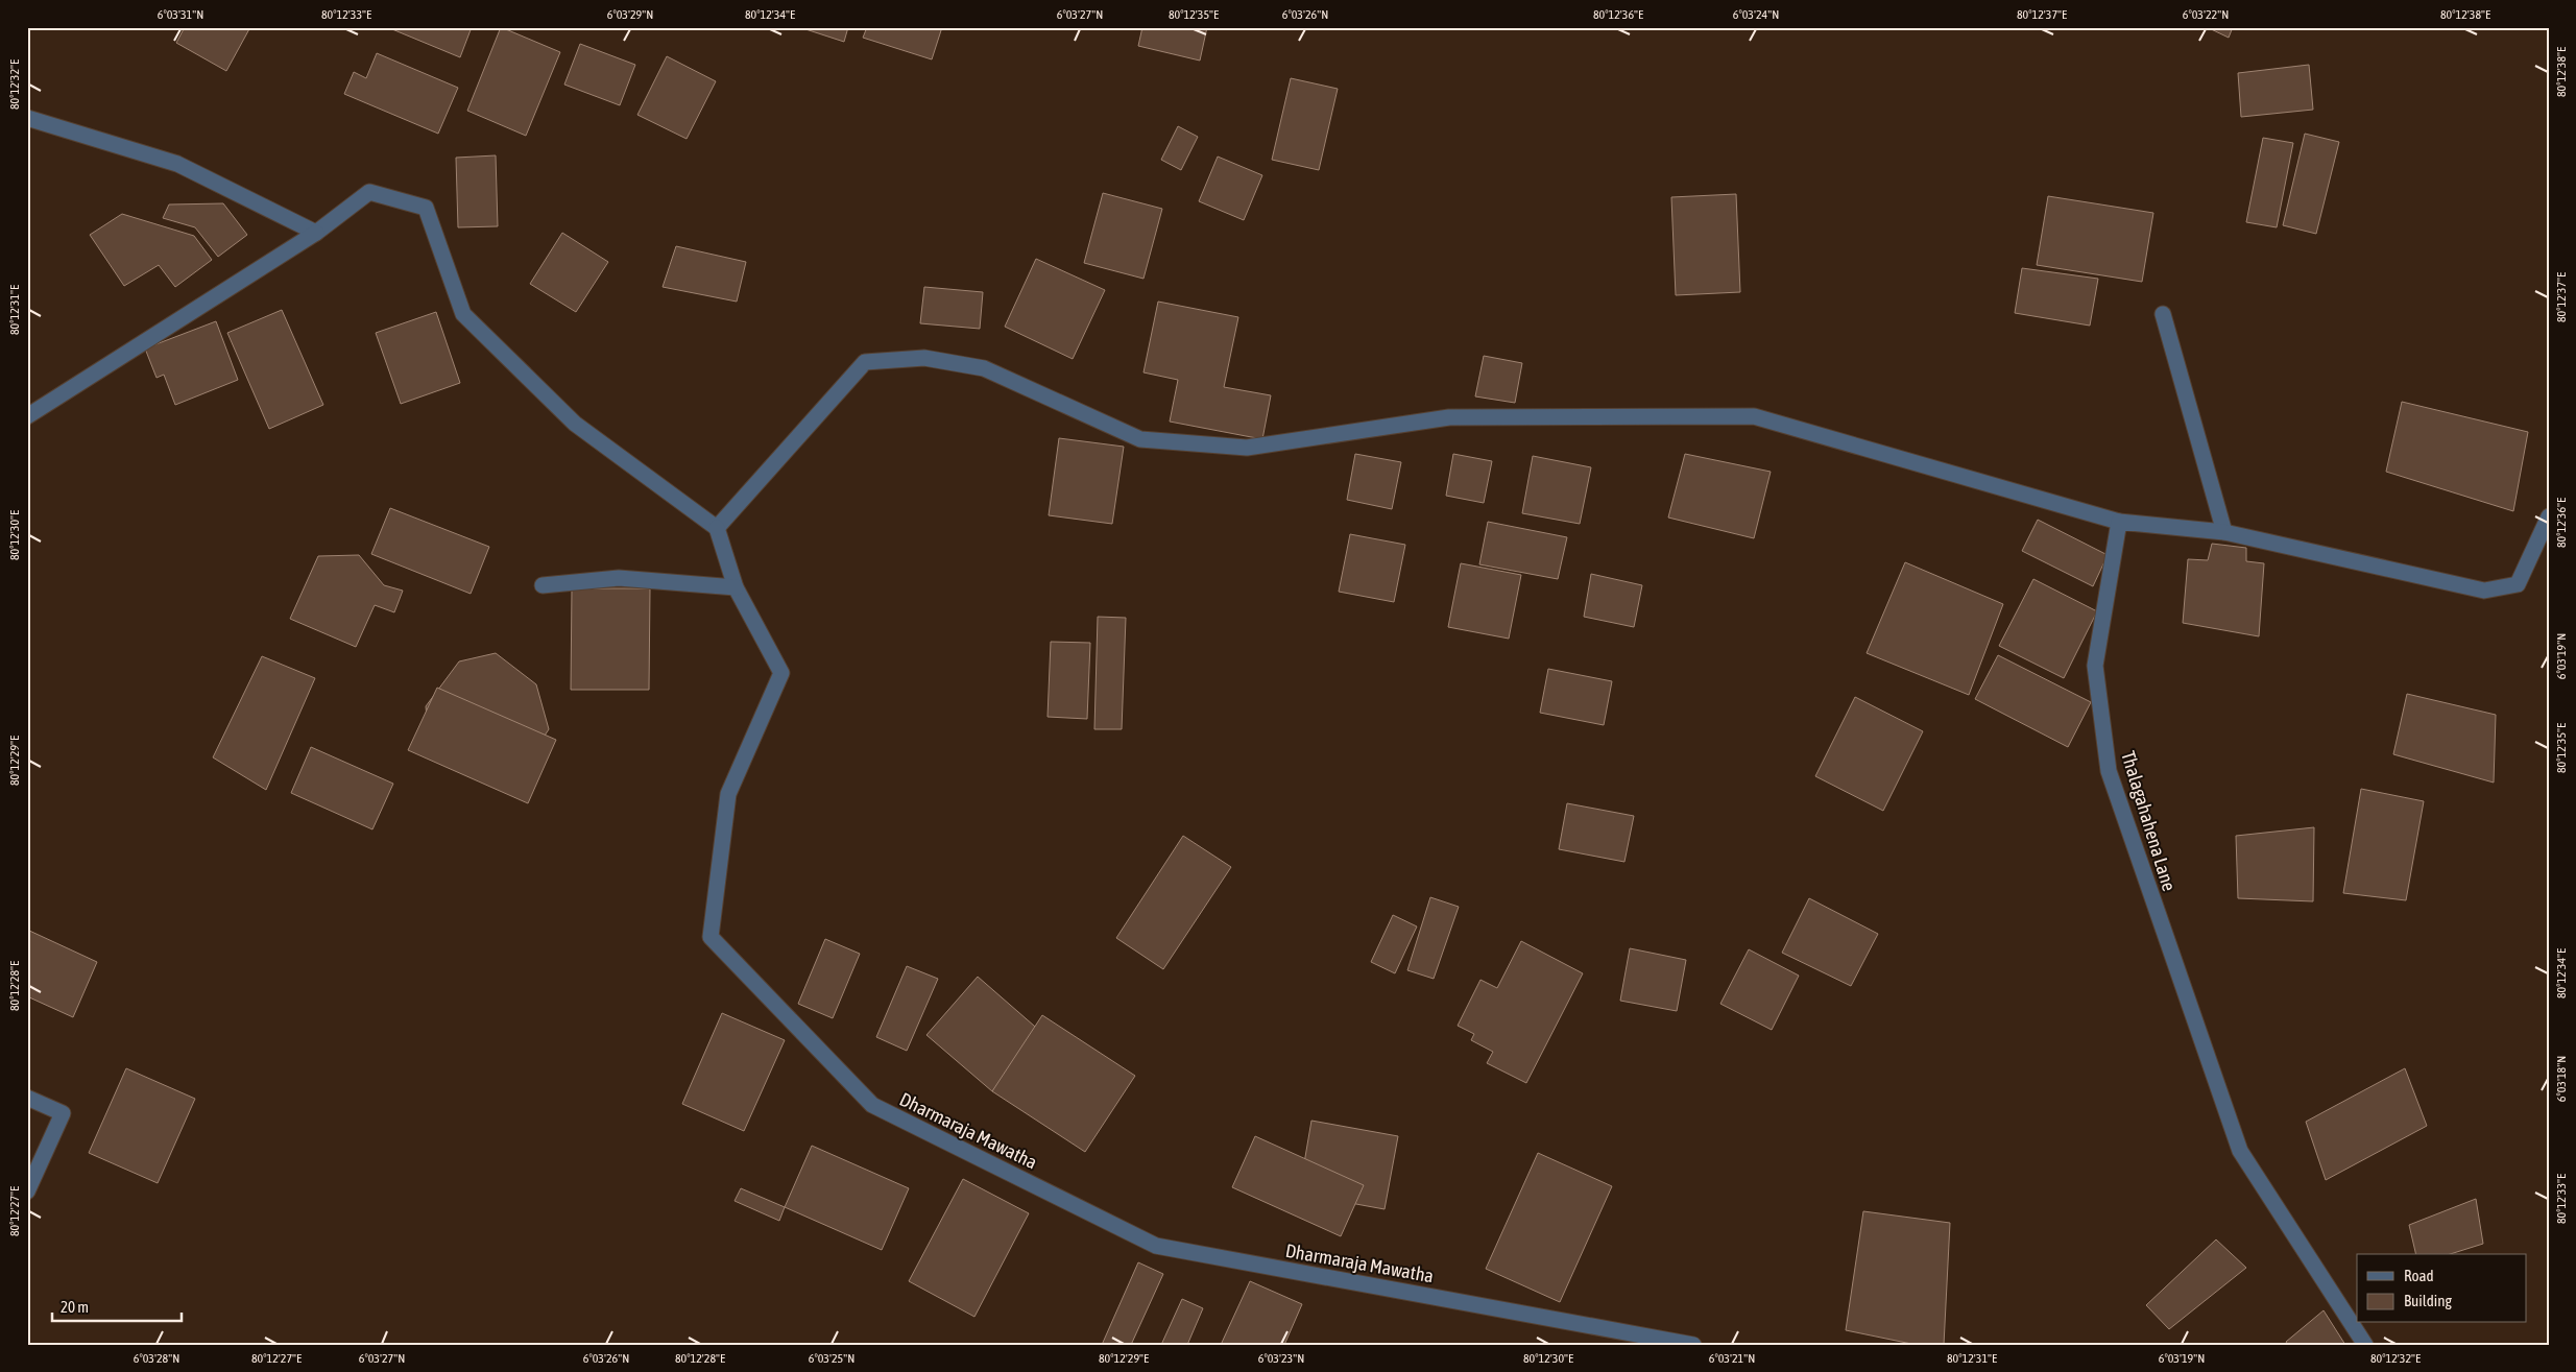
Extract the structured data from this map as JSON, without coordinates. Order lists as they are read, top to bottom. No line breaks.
{"streets":{"street":["Thalagahahena Lane","Dharmaraja Mawatha"]},"legend":["Road","Building"],"scale_bar":"20 m","coordinates":["6°03'31\"N","80°12'33\"E","6°03'29\"N","80°12'34\"E","6°03'27\"N","80°12'35\"E","6°03'26\"N","80°12'36\"E","6°03'24\"N","80°12'37\"E","6°03'22\"N","80°12'38\"E","80°12'32\"E","80°12'31\"E","80°12'30\"E","6°03'19\"N","80°12'29\"E","80°12'28\"E","6°03'18\"N","80°12'27\"E","6°03'28\"N","6°03'25\"N","6°03'23\"N","6°03'21\"N"]}
